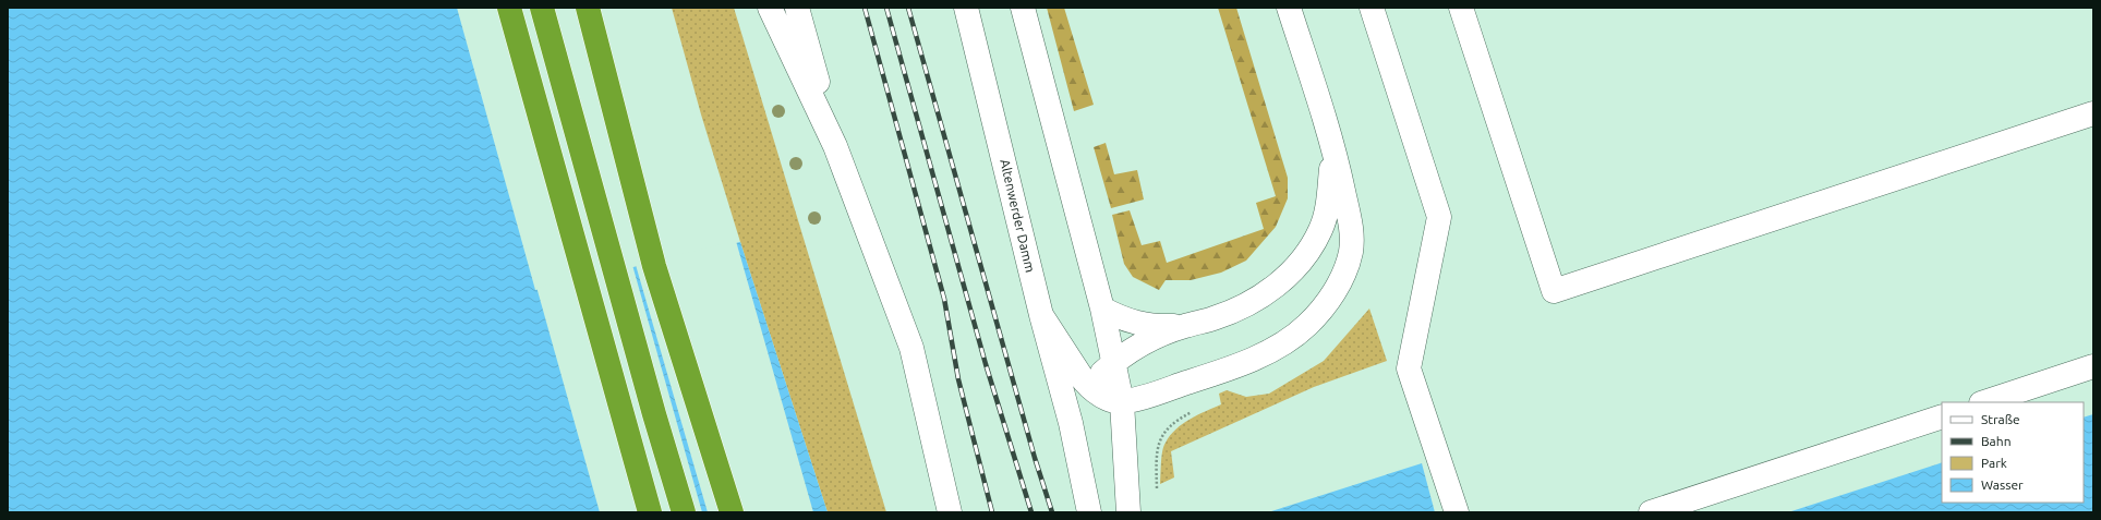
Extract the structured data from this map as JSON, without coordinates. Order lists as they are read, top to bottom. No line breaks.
{"streets":{"street":["Altenwerder Damm"]},"legend":["Straße","Bahn","Park","Wasser"]}
